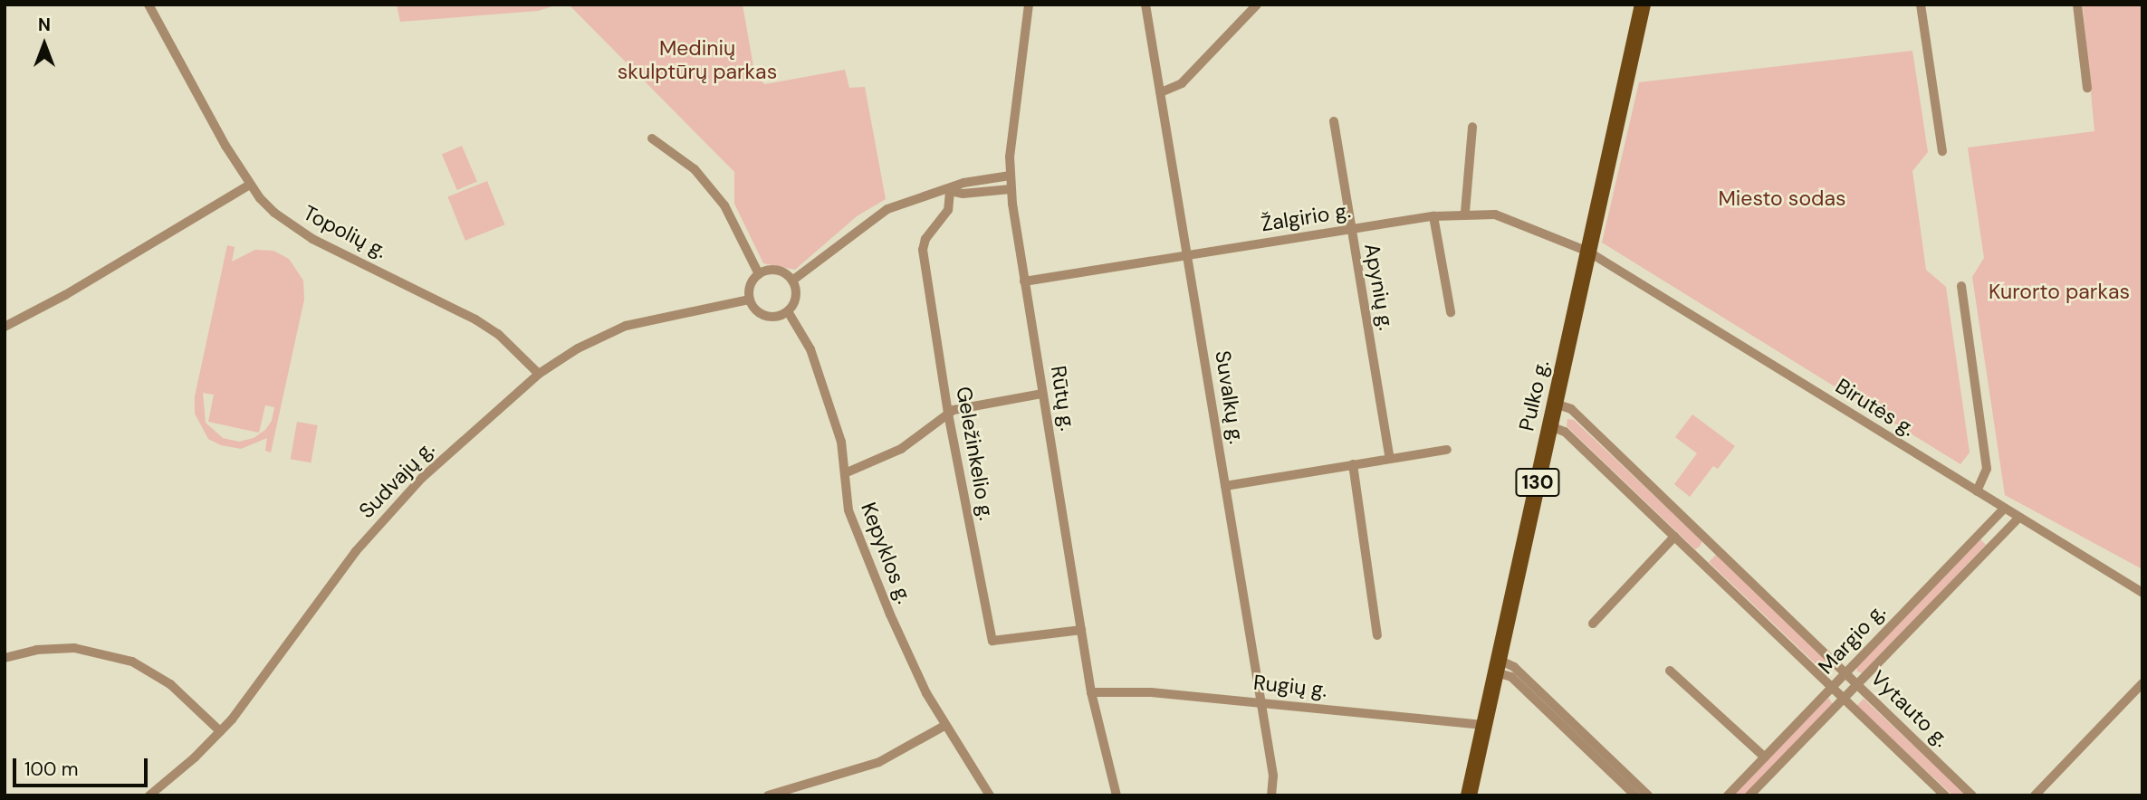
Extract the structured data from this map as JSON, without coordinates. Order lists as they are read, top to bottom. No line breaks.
{"streets":{"main road":["Pulko g.","130"],"street":["Žalgirio g.","Topolių g.","Apynių g.","Suvalkų g.","Rūtų g.","Birutės g.","Geležinkelio g.","Sudvajų g.","Kepyklos g.","Margio g.","Rugių g.","Vytauto g."]},"crossings":[["Žalgirio g.","Apynių g."],["Žalgirio g.","Pulko g."],["Žalgirio g.","Suvalkų g."],["Žalgirio g.","Rūtų g."],["Žalgirio g.","Birutės g."],["Topolių g.","Sudvajų g."],["Pulko g.","Birutės g."],["Pulko g.","Rugių g."],["Pulko g.","Vytauto g."],["Suvalkų g.","Rugių g."],["Rūtų g.","Geležinkelio g."],["Rūtų g.","Rugių g."],["Birutės g.","Margio g."],["Sudvajų g.","Kepyklos g."],["Margio g.","Vytauto g."]],"parks":["Medinių skulptūrų parkas","Miesto sodas","Kurorto parkas"],"scale_bar":"100 m","north":"top"}
